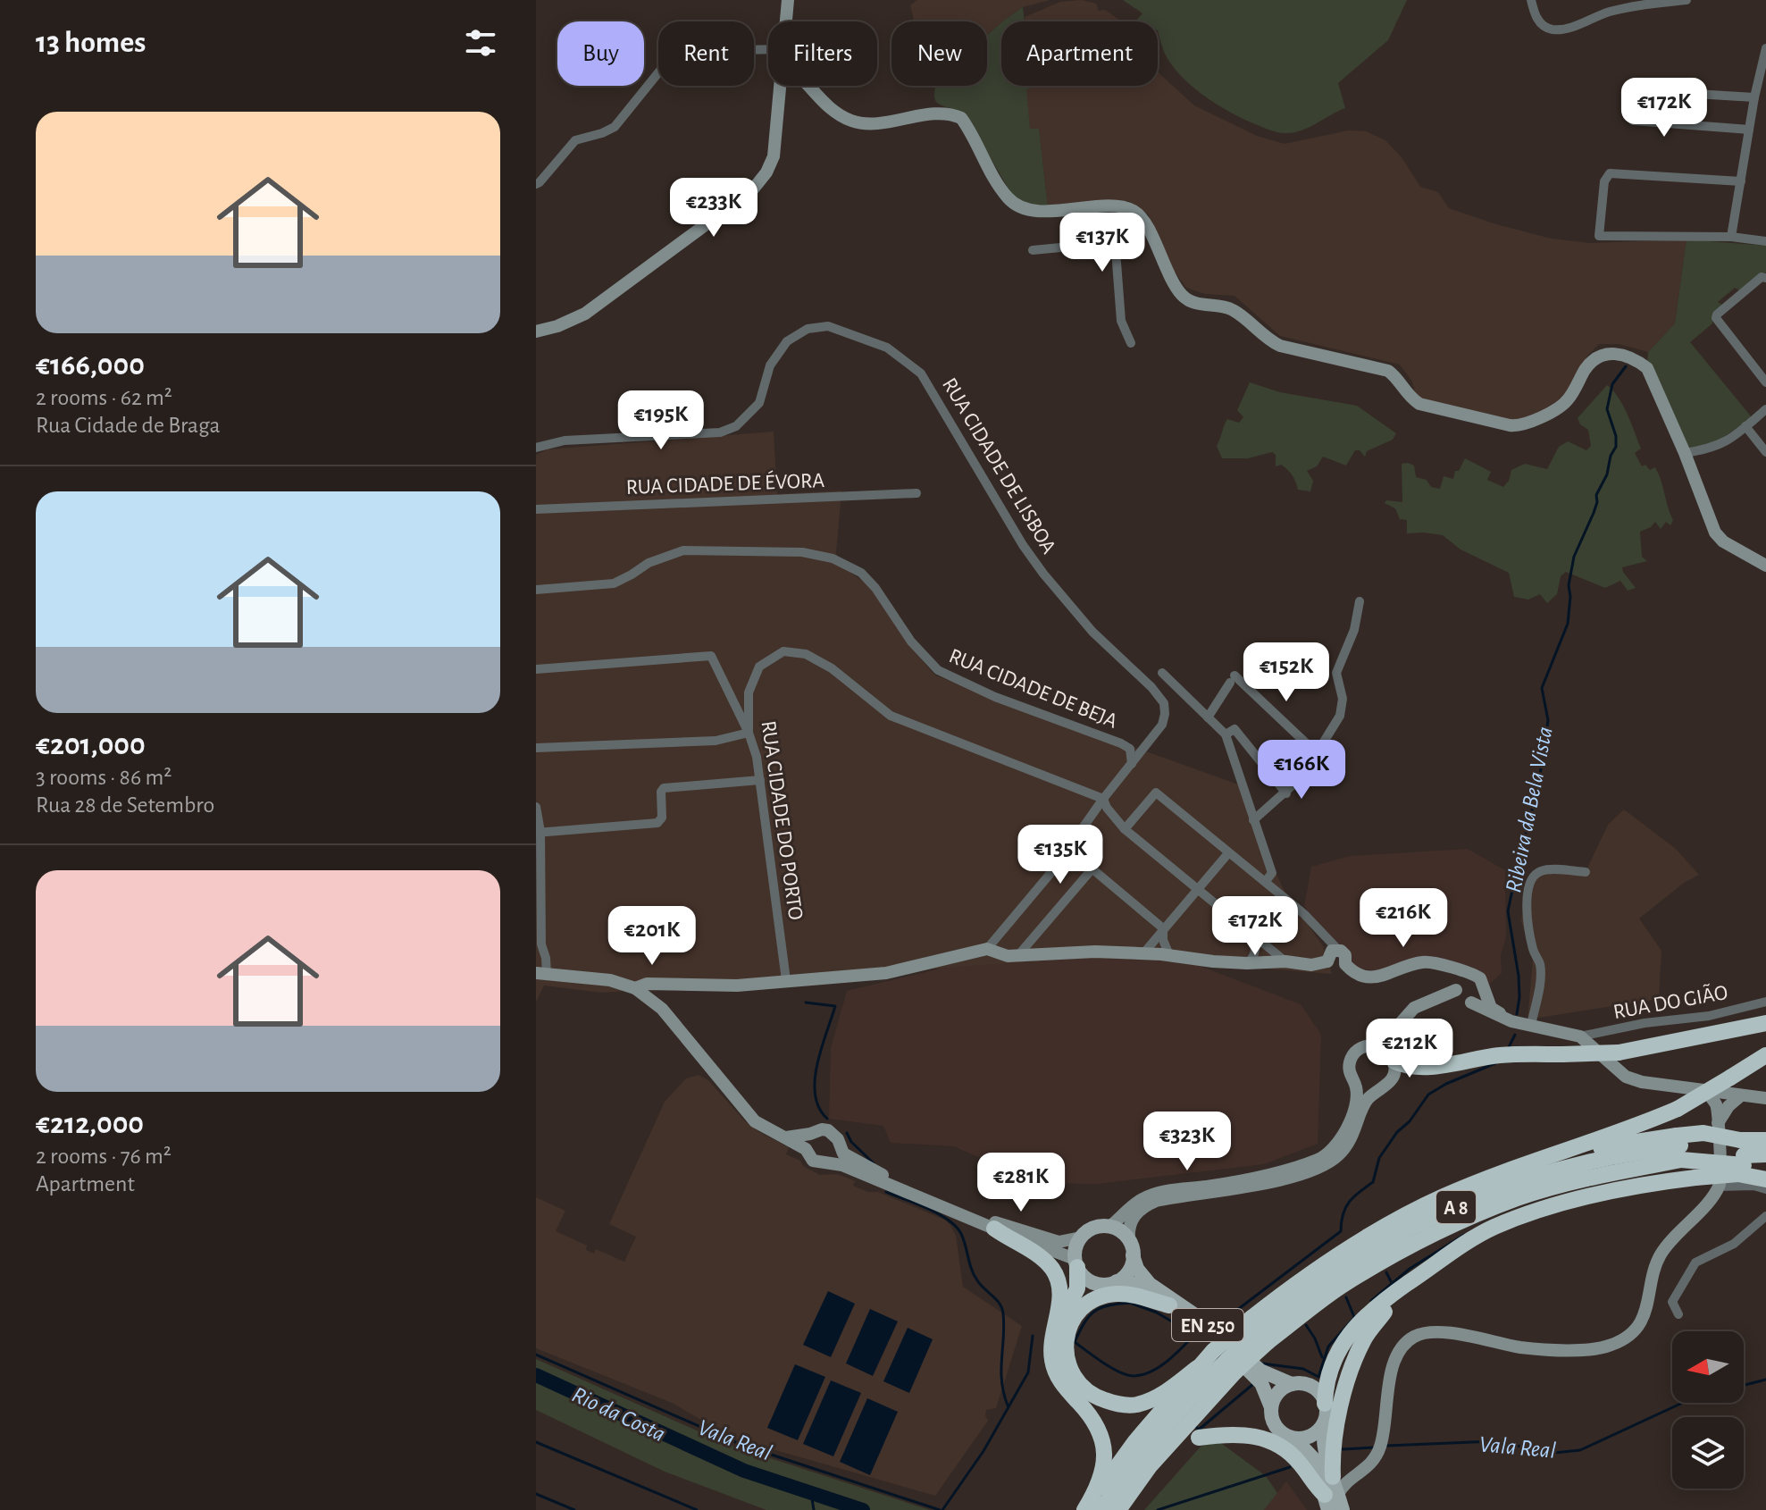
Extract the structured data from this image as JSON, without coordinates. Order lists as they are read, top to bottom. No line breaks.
{"streets":{"highway":["A 8"],"main road":["EN 250"],"street":["RUA CIDADE DE LISBOA","RUA CIDADE DE ÉVORA","RUA CIDADE DE BEJA","RUA CIDADE DO PORTO","RUA DO GIÃO"]},"crossings":[["RUA CIDADE DE LISBOA","RUA CIDADE DE BEJA"],["RUA CIDADE DE LISBOA","RUA CIDADE DO PORTO"]],"water":["Ribeira da Bela Vista","Rio da Costa","Vala Real"],"north":"left","page":{"heading":"13 homes","chip":["Buy","Rent","Filters","New","Apartment"],"price":["€172K","€233K","€137K","€195K","€152K","€166K","€135K","€216K","€172K","€201K","€212K","€323K","€281K"],"list":[{"name":"€166,000","note":"2 rooms · 62 m² · Rua Cidade de Braga"},{"name":"€201,000","note":"3 rooms · 86 m² · Rua 28 de Setembro"},{"name":"€212,000","note":"2 rooms · 76 m² · Apartment"}]}}
